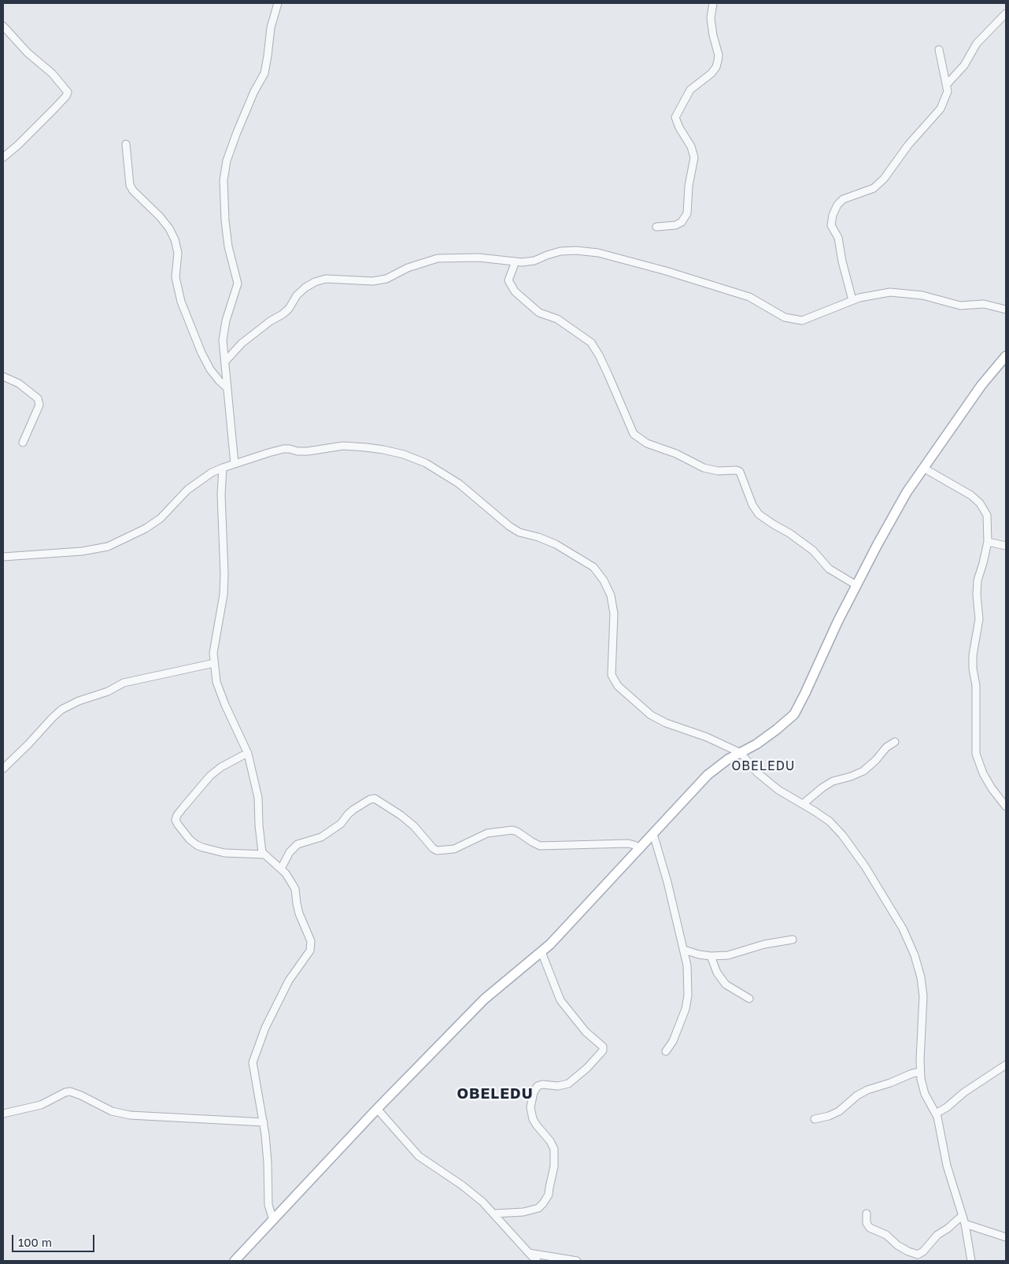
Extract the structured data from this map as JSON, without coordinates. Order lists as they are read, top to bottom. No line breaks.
{"districts":["OBELEDU","OBELEDU"],"scale_bar":"100 m"}
